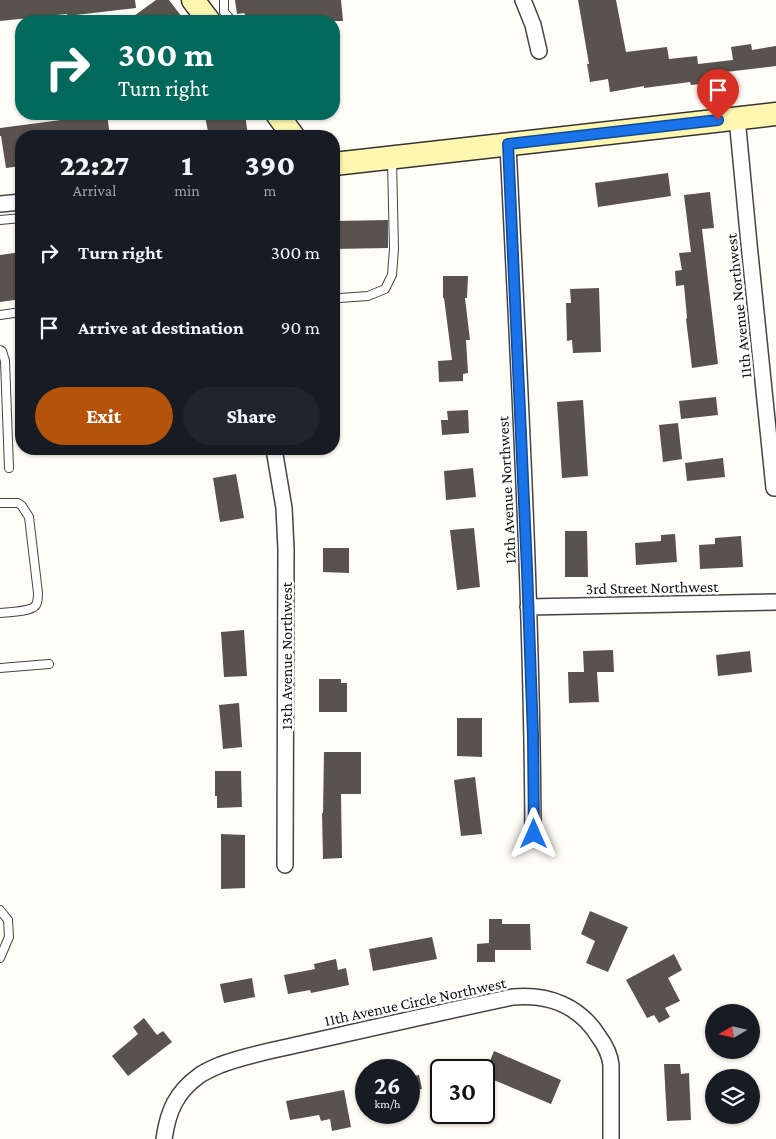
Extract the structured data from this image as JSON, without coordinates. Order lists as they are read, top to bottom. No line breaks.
{"streets":{"street":["11th Avenue Northwest","12th Avenue Northwest","3rd Street Northwest","13th Avenue Northwest","11th Avenue Circle Northwest"]},"crossings":[["12th Avenue Northwest","3rd Street Northwest"]],"north":"left","page":{"turn":["300 m","Turn right"],"eta":["22:27","Arrival","1","min","390","m"],"list":[{"name":"Turn right","value":"300 m"},{"name":"Arrive at destination","value":"90 m"}],"buttons":["Exit","Share"],"speed":"26 km/h","limit":"30"}}
